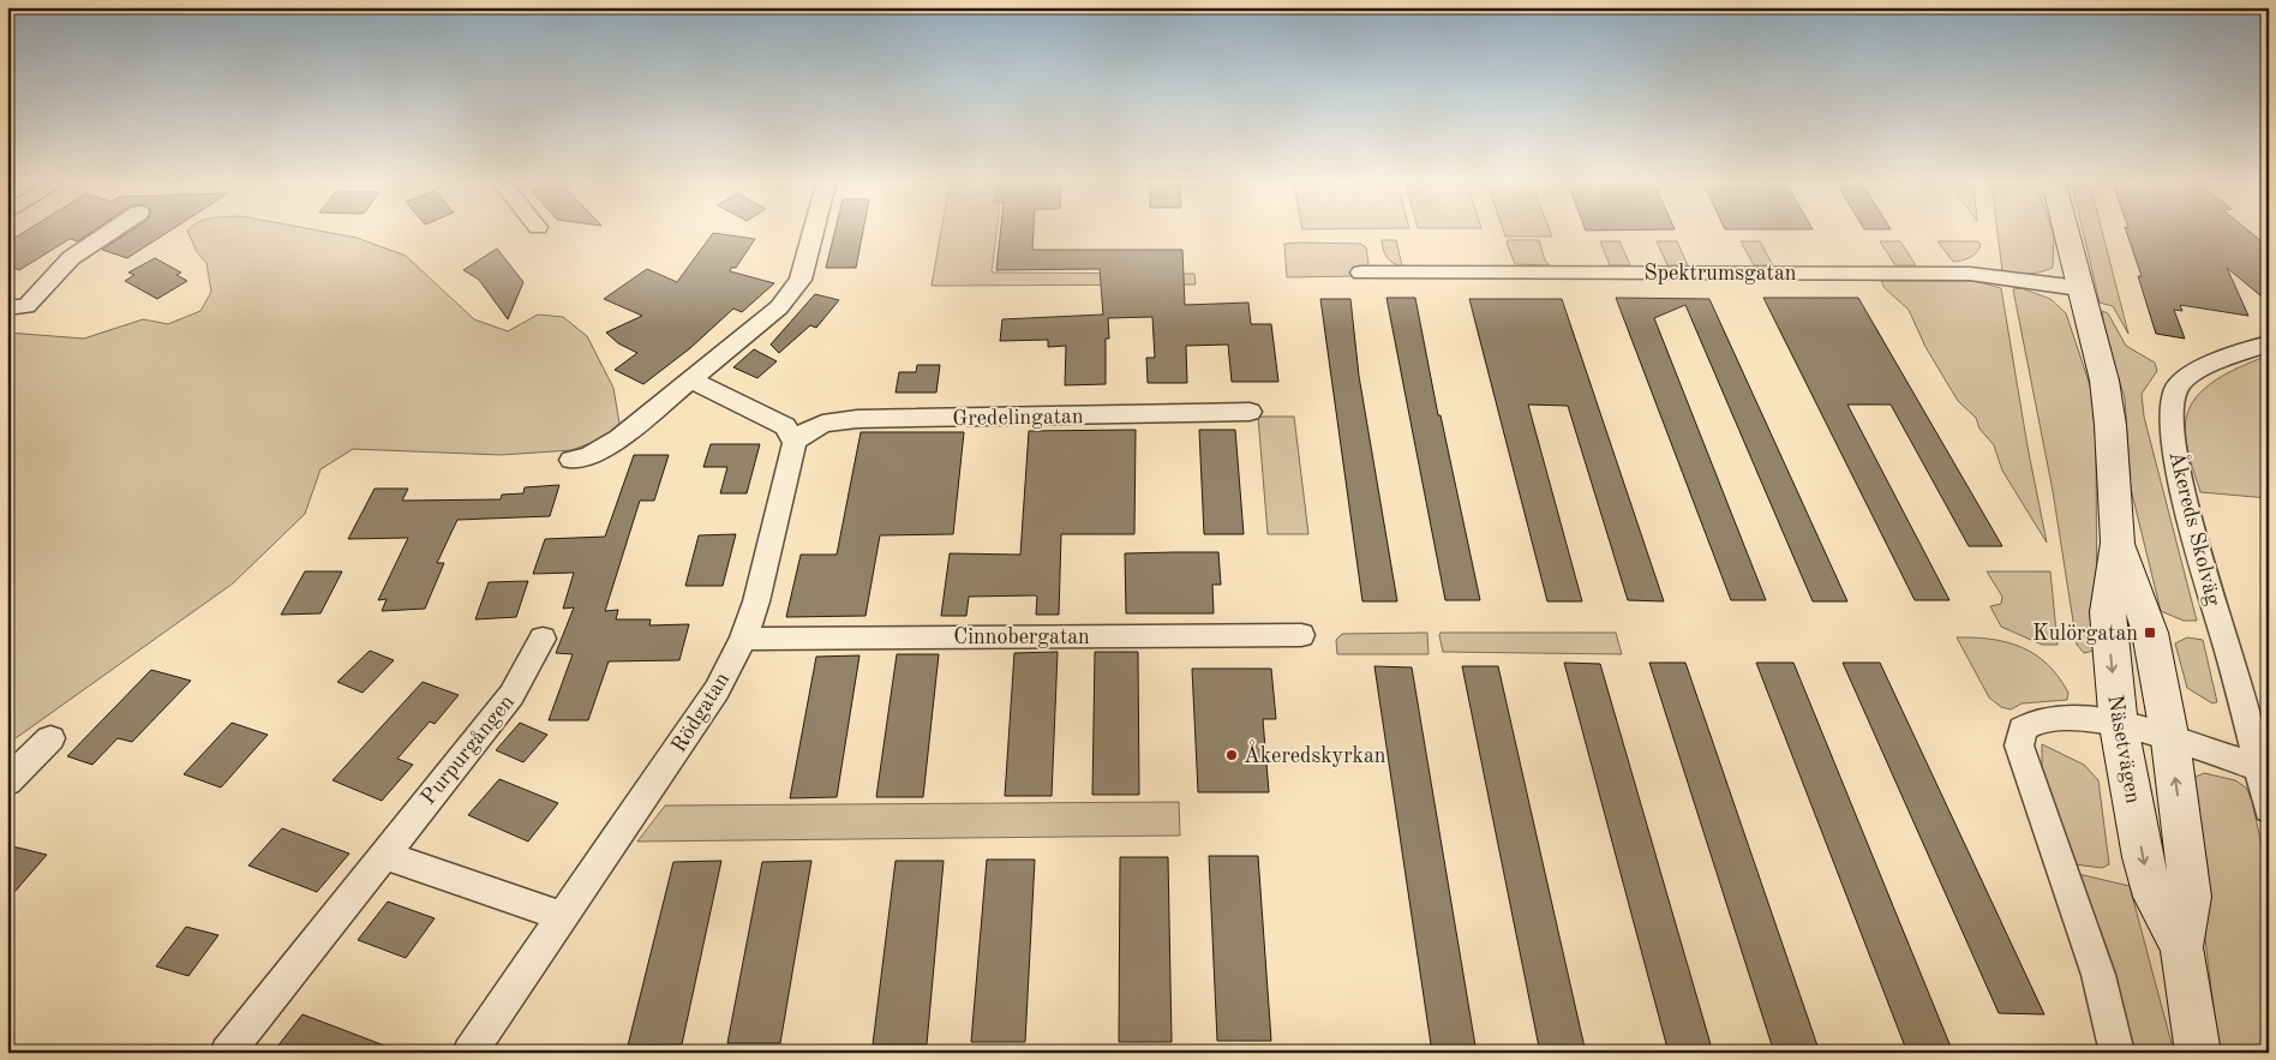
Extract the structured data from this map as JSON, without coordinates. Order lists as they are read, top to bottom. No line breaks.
{"streets":{"street":["Spektrumsgatan","Gredelingatan","Åkereds Skolväg","Cinnobergatan","Rödgatan","Purpurgången","Näsetvägen"]},"crossings":[["Spektrumsgatan","Näsetvägen"],["Gredelingatan","Rödgatan"],["Cinnobergatan","Rödgatan"]],"places":{"transit":["Kulörgatan"],"other":["Åkeredskyrkan"]}}
